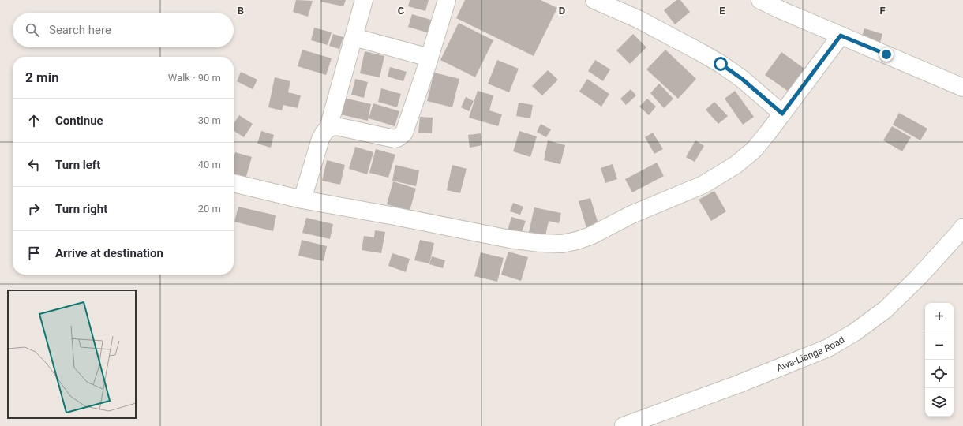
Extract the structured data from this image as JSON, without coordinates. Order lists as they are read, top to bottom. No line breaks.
{"streets":{"street":["Awa-Lianga Road"]},"page":{"search":"Search here","heading":["2 min","Walk · 90 m"],"list":[["Continue","30 m"],["Turn left","40 m"],["Turn right","20 m"],"Arrive at destination"],"map_buttons":["+","−"]},"grid":{"columns":["B","C","D","E","F"]}}
